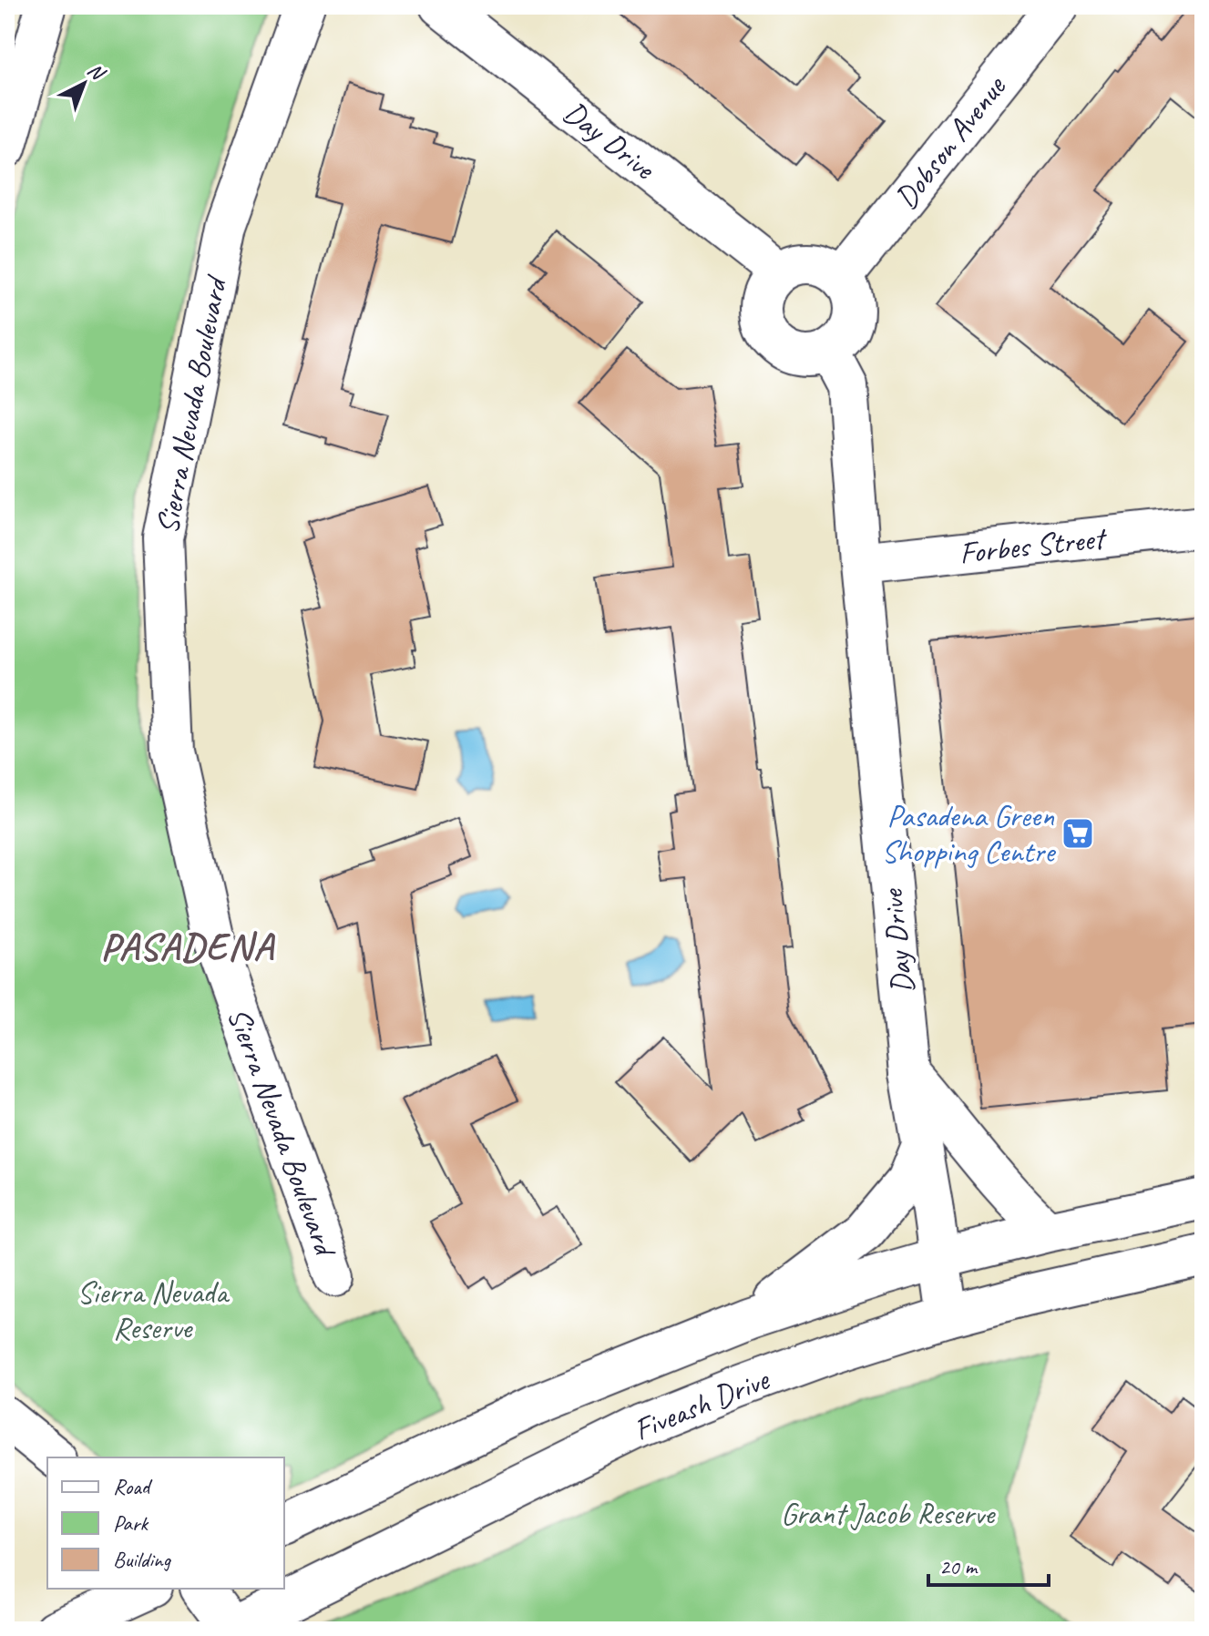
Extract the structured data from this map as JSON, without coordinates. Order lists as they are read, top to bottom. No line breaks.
{"streets":{"street":["Day Drive","Dobson Avenue","Sierra Nevada Boulevard","Forbes Street","Fiveash Drive"]},"crossings":[["Day Drive","Dobson Avenue"],["Day Drive","Forbes Street"],["Day Drive","Fiveash Drive"]],"districts":["PASADENA"],"parks":["Sierra Nevada Reserve","Grant Jacob Reserve"],"places":{"supermarket":["Pasadena Green Shopping Centre"]},"legend":["Road","Park","Building"],"scale_bar":"20 m","north":"top right"}
